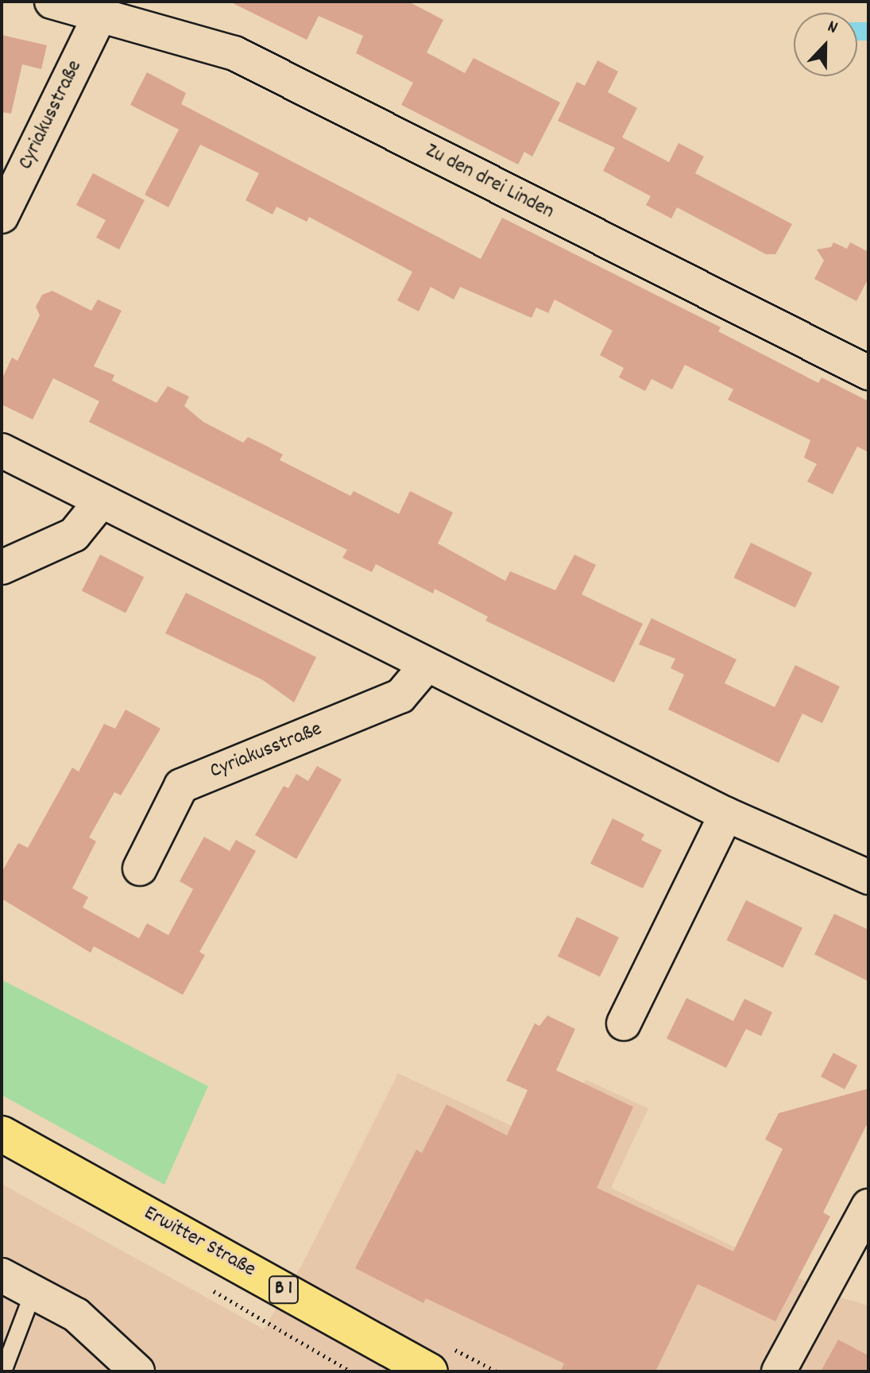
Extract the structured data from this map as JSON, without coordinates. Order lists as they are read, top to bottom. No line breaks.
{"streets":{"main road":["Erwitter Straße","B 1"],"street":["Cyriakusstraße","Zu den drei Linden"]},"crossings":[["Cyriakusstraße","Zu den drei Linden"]],"north":"top"}
